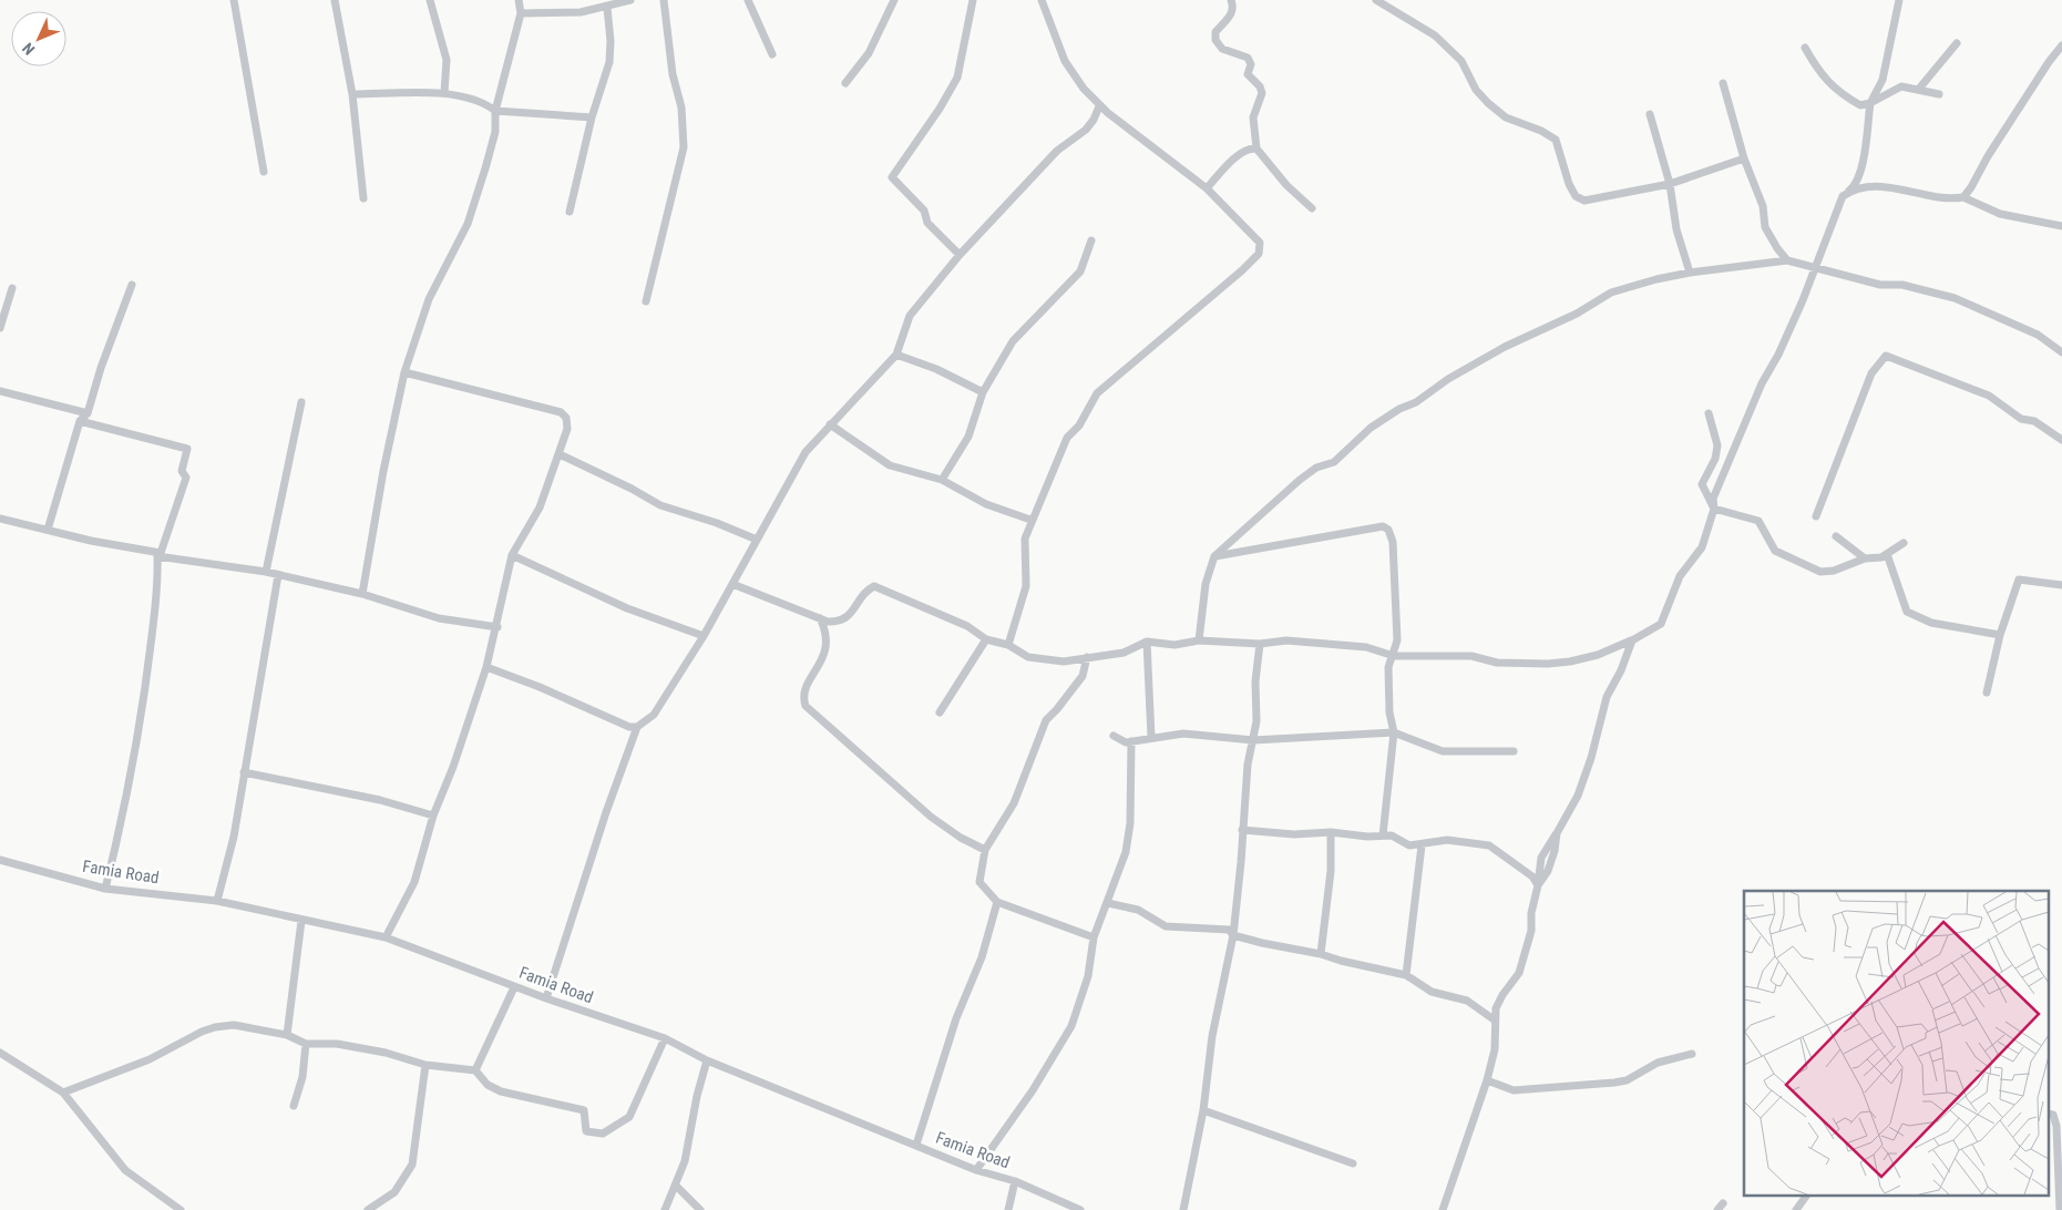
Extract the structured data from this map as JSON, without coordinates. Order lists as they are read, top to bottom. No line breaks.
{"streets":{"street":["Famia Road"]},"north":"bottom left"}
